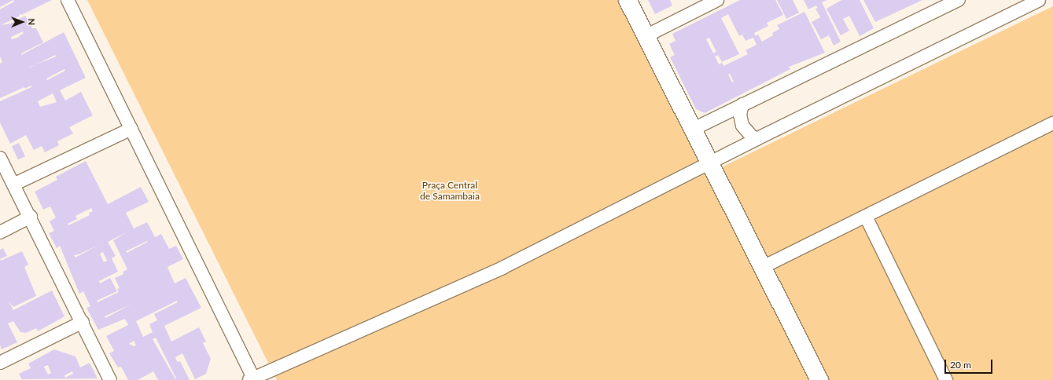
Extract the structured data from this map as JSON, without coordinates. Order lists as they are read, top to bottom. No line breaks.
{"parks":["Praça Central de Samambaia"],"scale_bar":"20 m","north":"right"}
